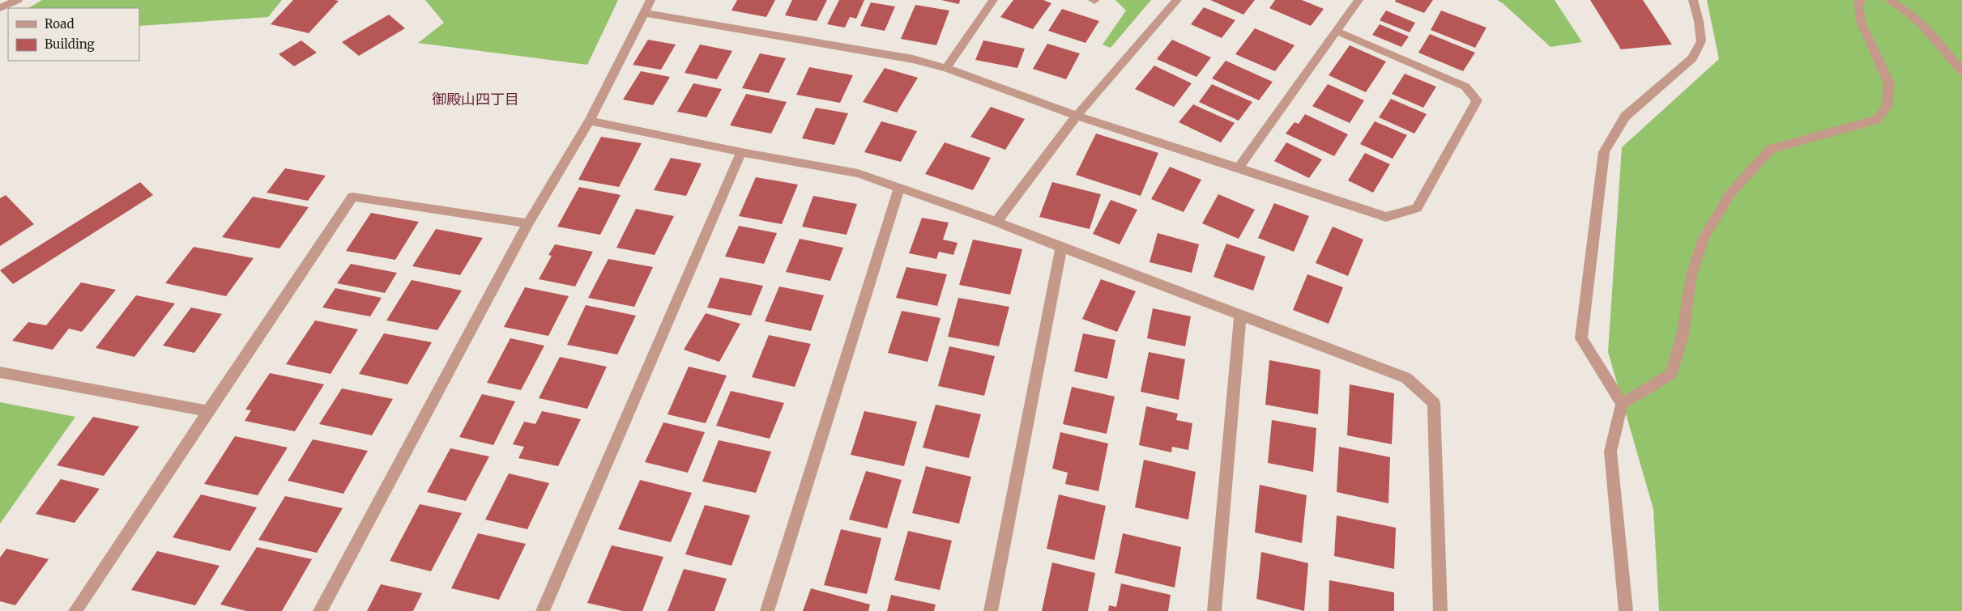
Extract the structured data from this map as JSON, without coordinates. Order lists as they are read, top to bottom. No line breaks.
{"districts":["御殿山四丁目"],"legend":["Road","Building"]}
